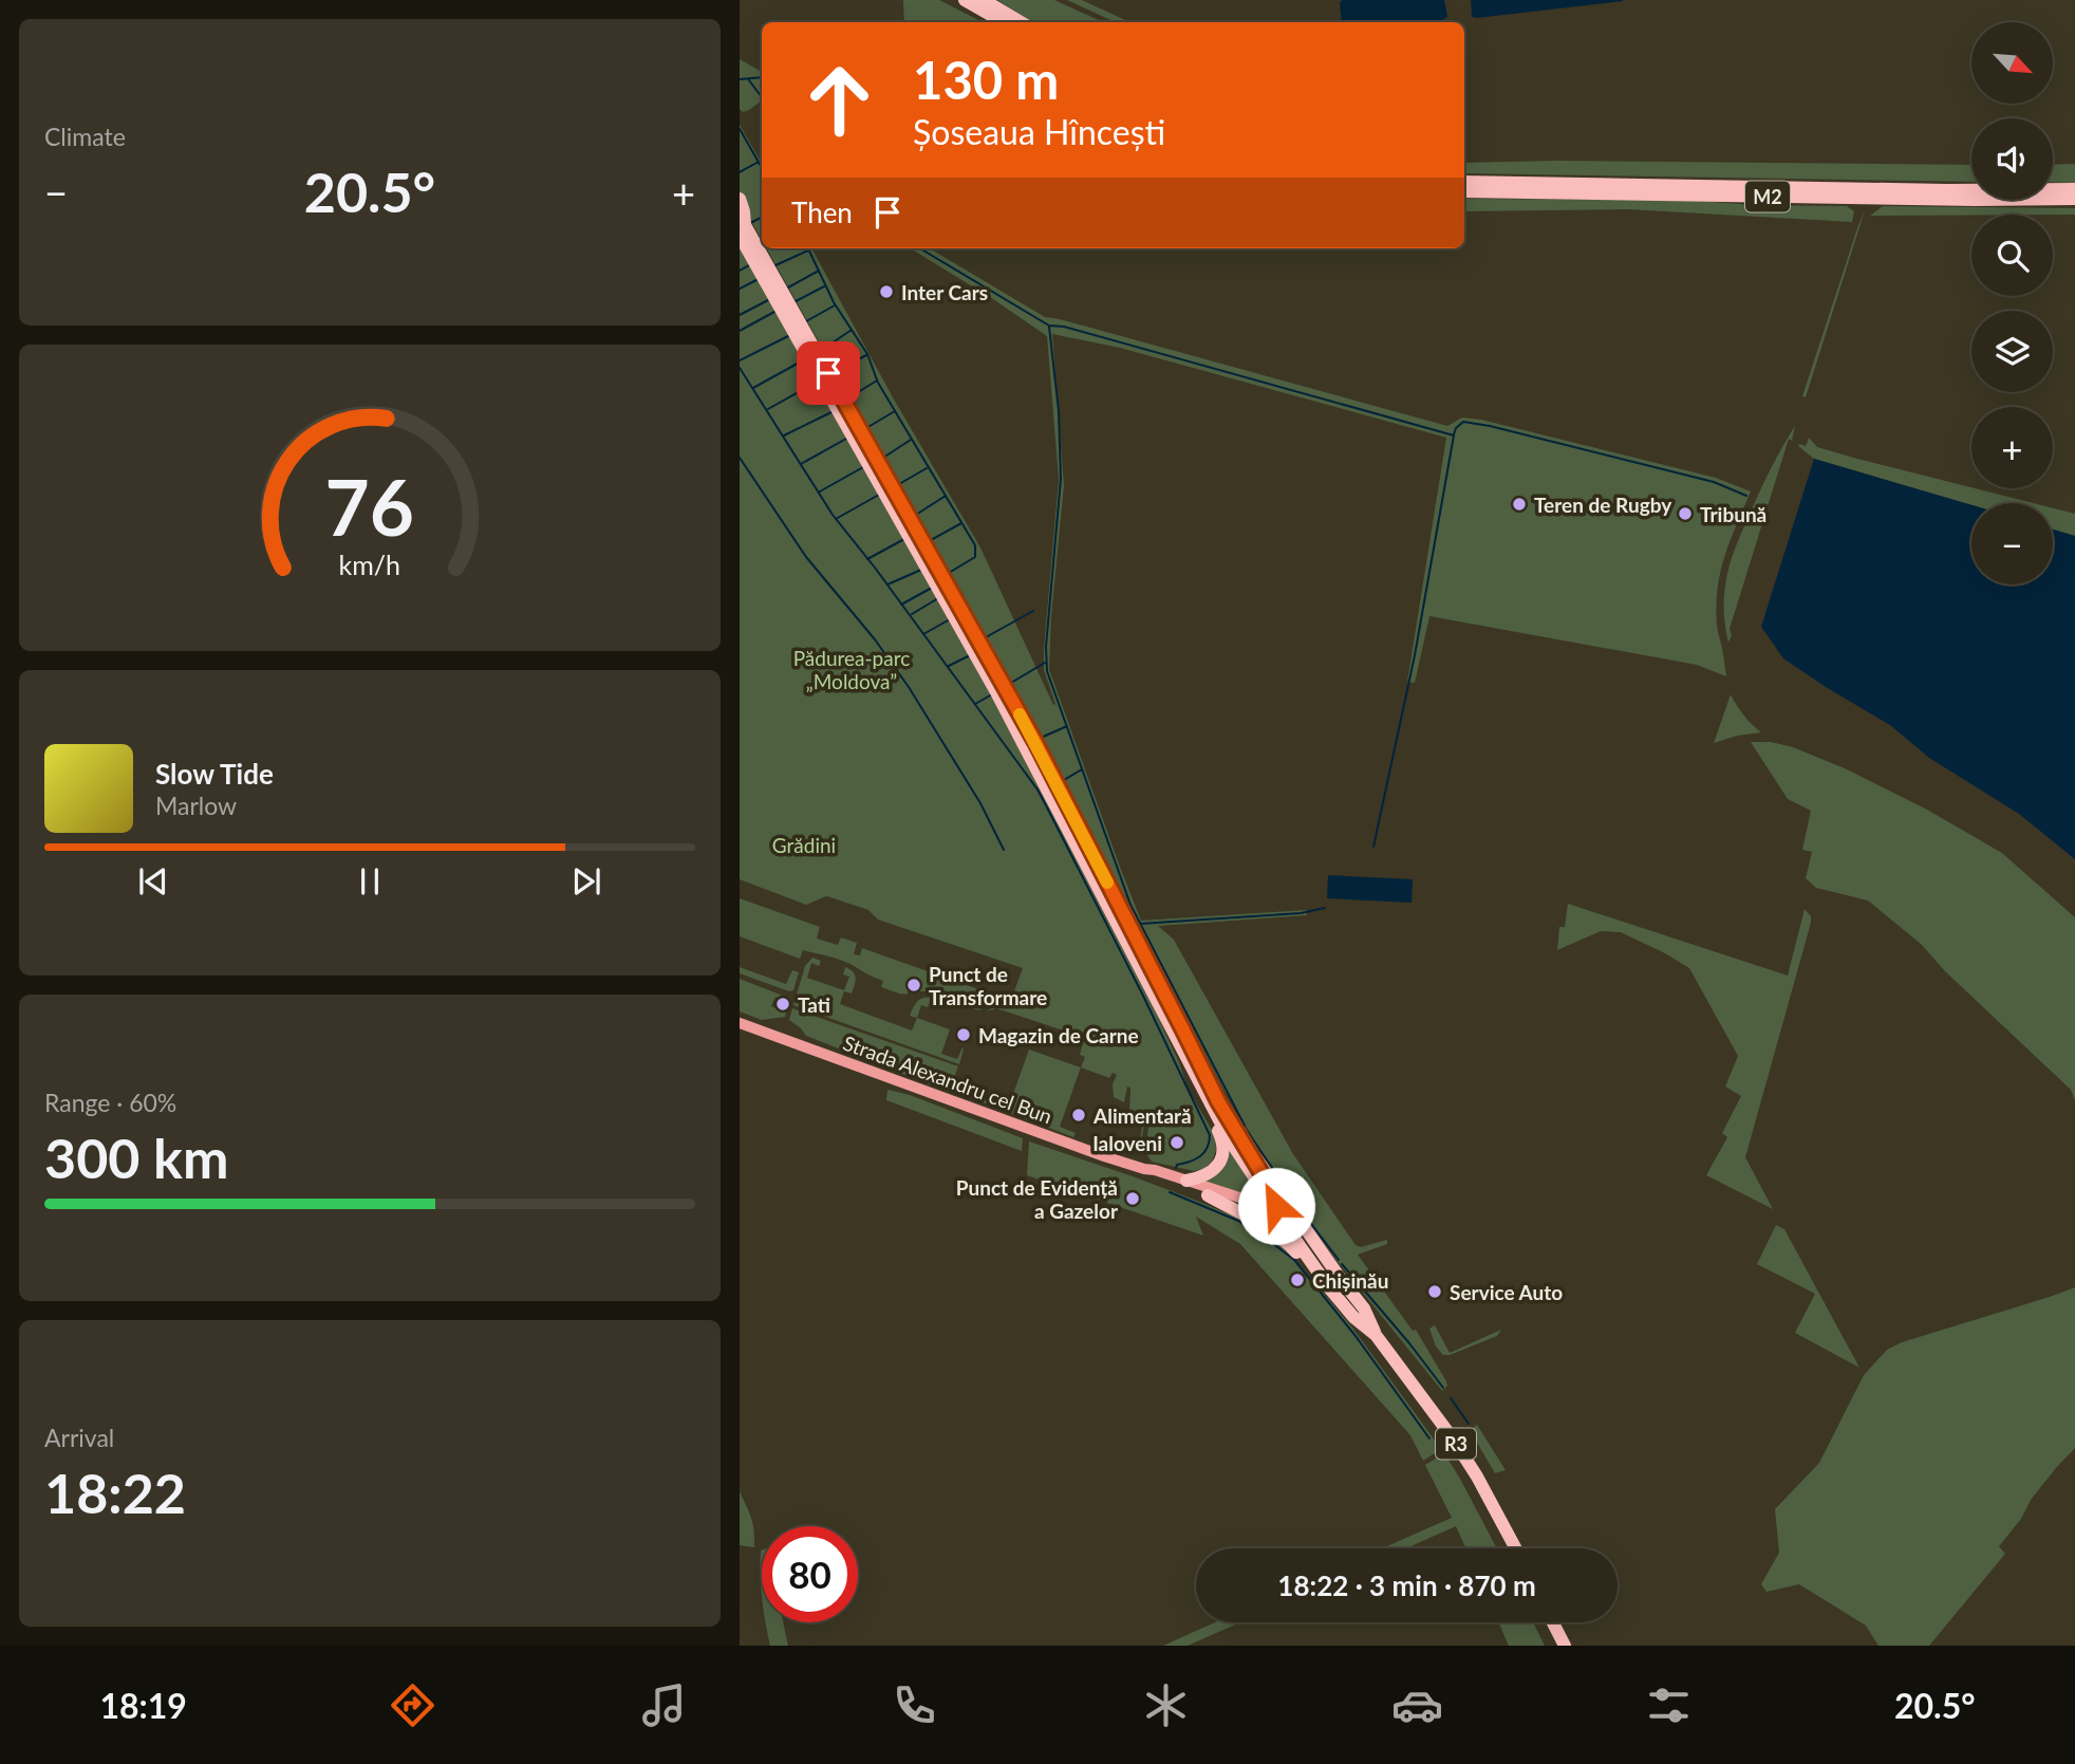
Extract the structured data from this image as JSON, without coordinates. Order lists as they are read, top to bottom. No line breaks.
{"streets":{"highway":["M2","R3"],"main road":["Strada Alexandru cel Bun"]},"crossings":[["Strada Alexandru cel Bun","R3"]],"parks":["Pădurea-parc „Moldova”","Grădini"],"places":["Inter Cars","Teren de Rugby","Tribună","Punct de Transformare","Tati","Magazin de Carne","Alimentară","Ialoveni","Punct de Evidență a Gazelor","Chișinău","Service Auto"],"north":"bottom right","page":{"tile":["Climate",["Range · 60%","300 km"],["Arrival","18:22"]],"map_buttons":["+","−"],"turn":["130 m","Șoseaua Hîncești"],"heat":["−","20.5°","+"],"then":"Then","song":["Slow Tide","Marlow"],"limit":"80","trip":"18:22 · 3 min · 870 m","tabs":["18:19","20.5°"],"gauge":["76","km/h"]}}
